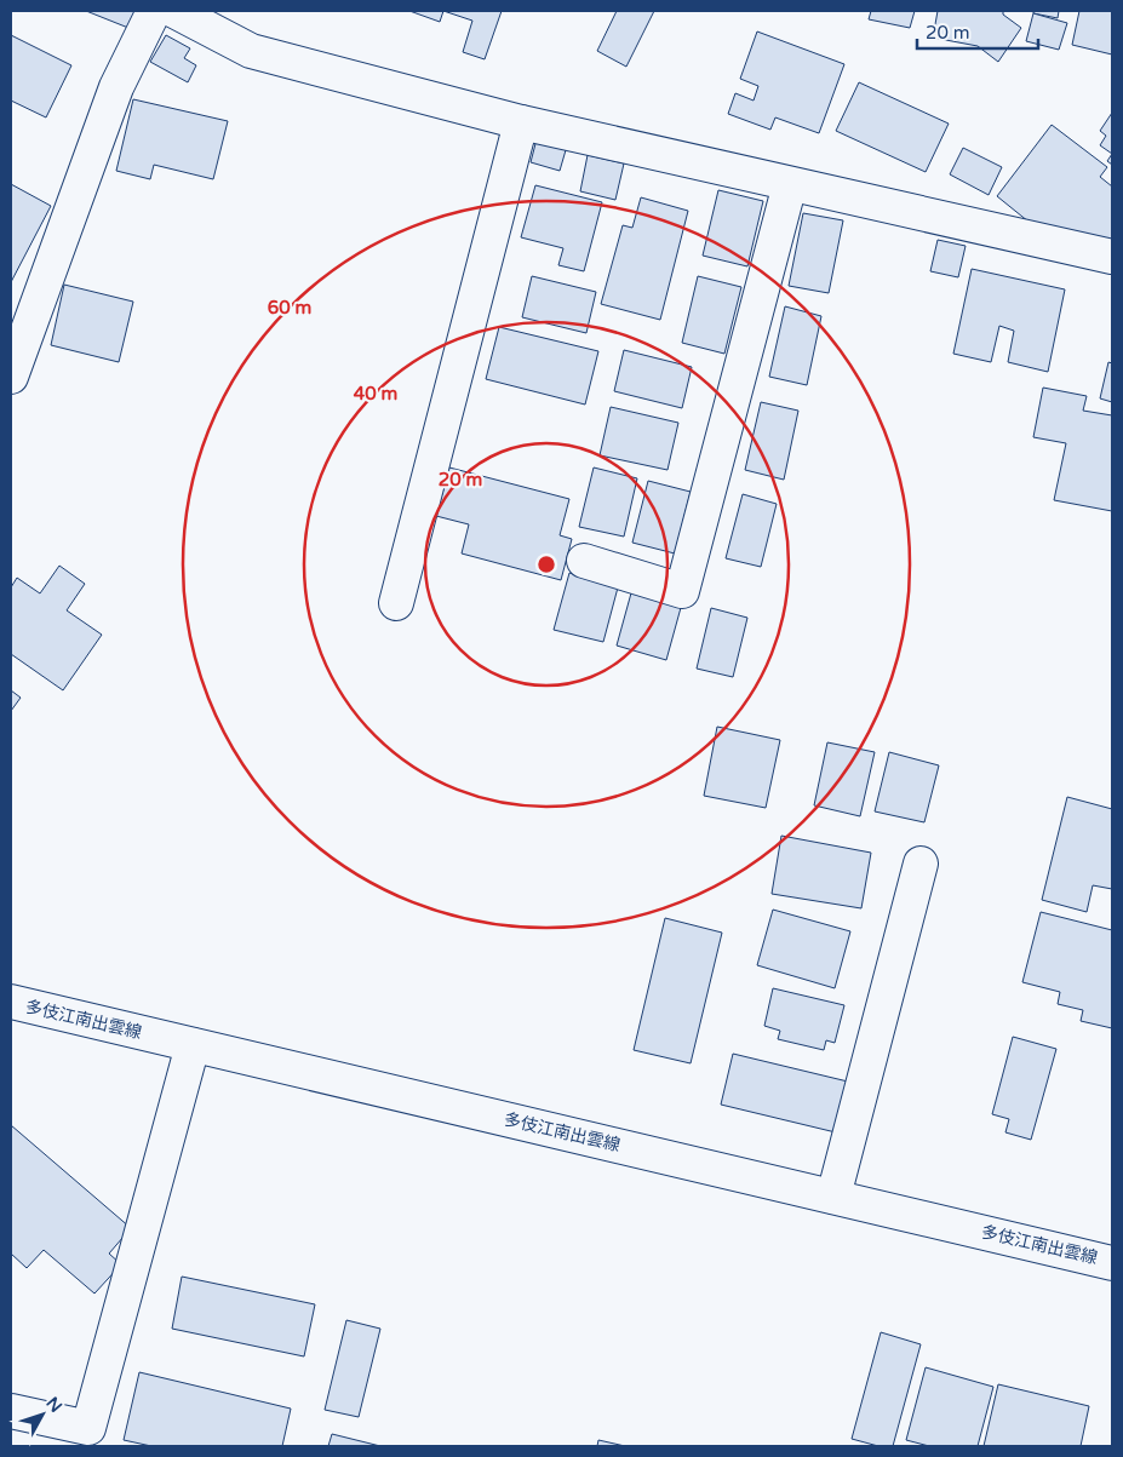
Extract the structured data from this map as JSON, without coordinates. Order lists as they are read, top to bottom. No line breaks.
{"streets":{"street":["多伎江南出雲線"]},"scale_bar":"20 m","north":"top right","rings":["60 m","40 m","20 m"]}
